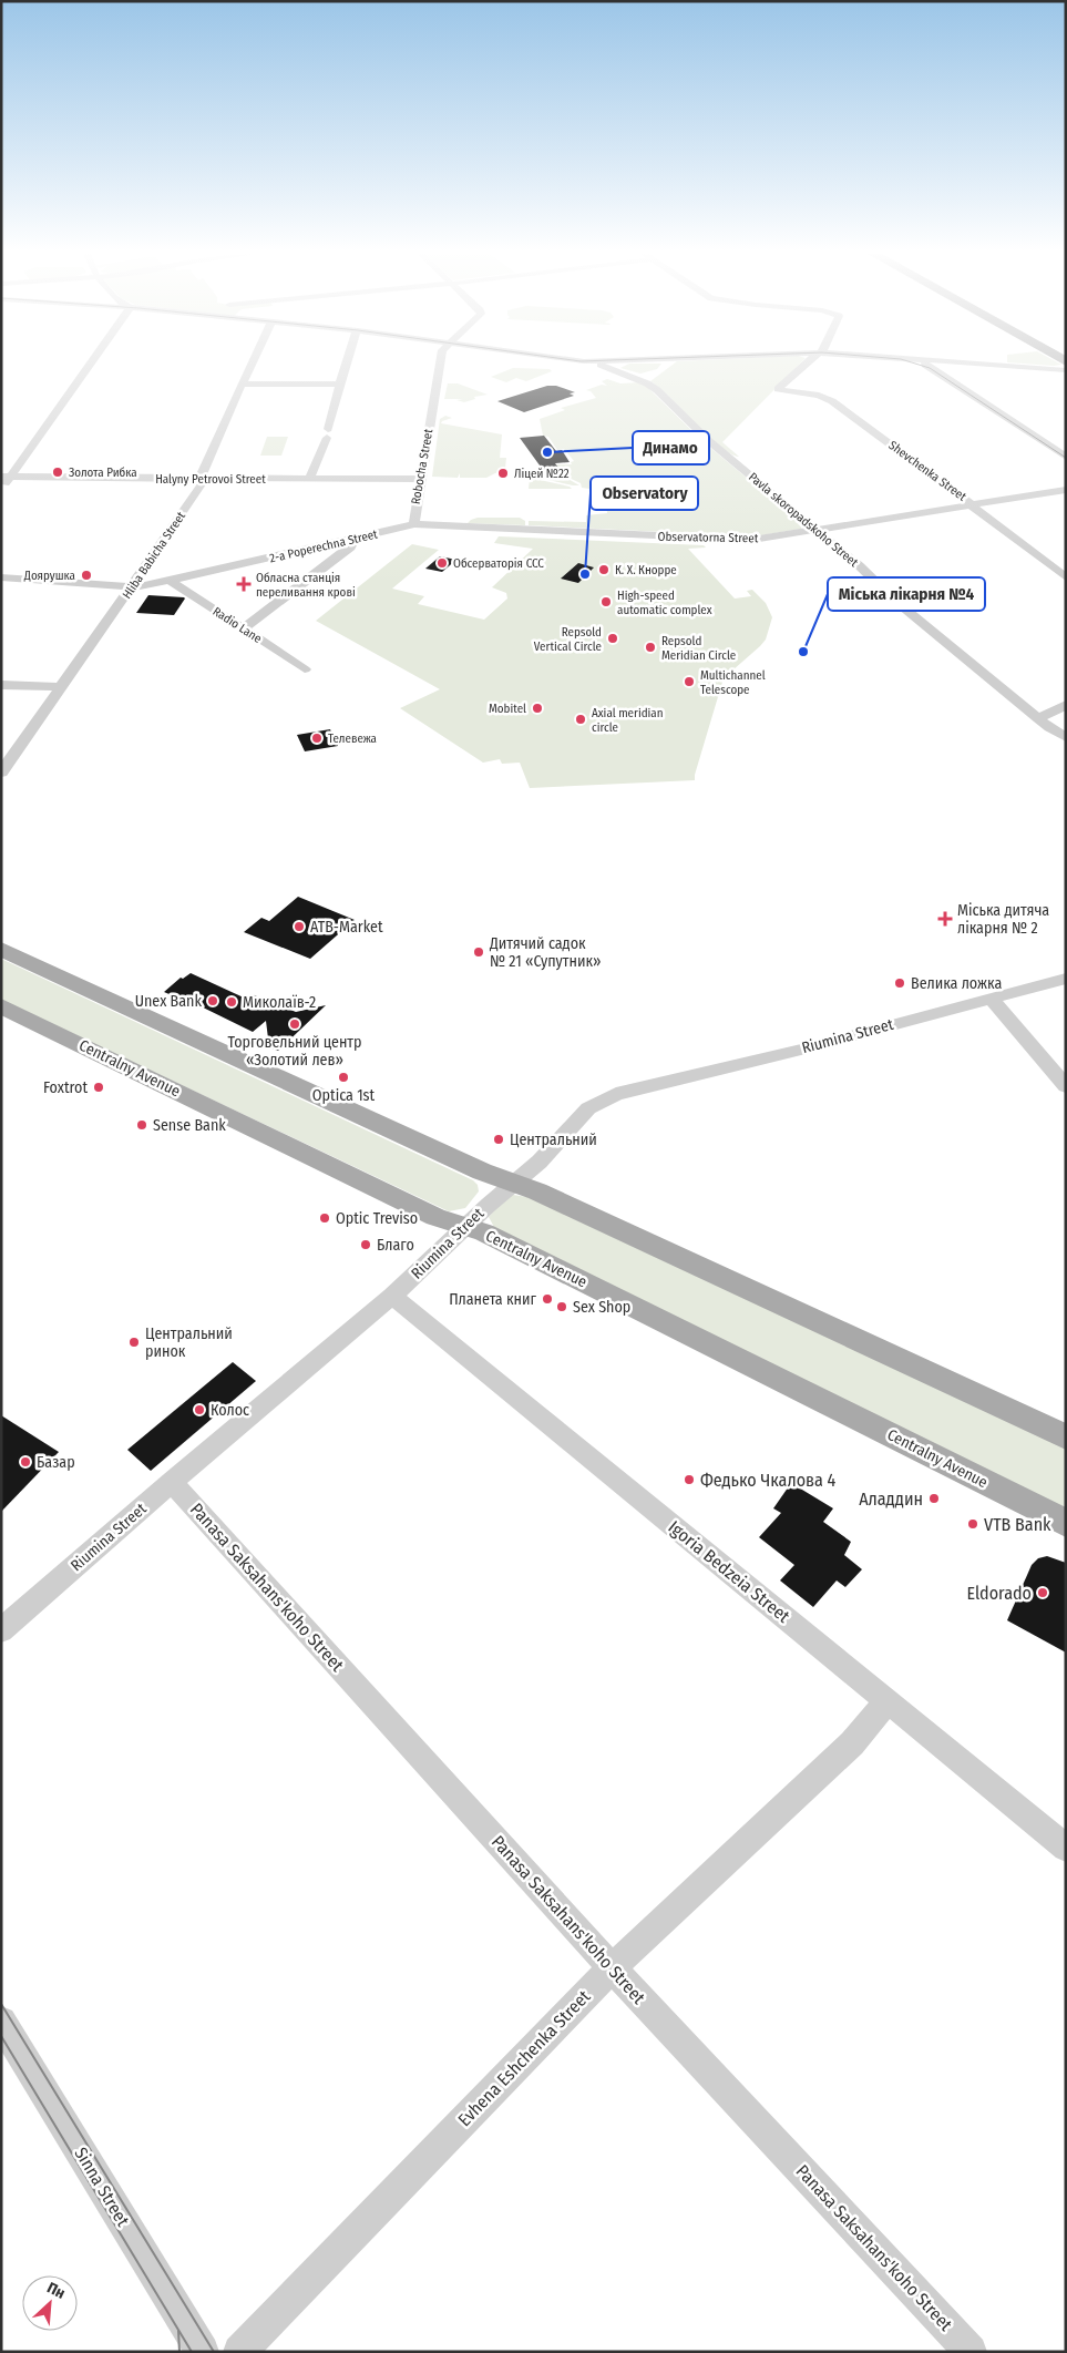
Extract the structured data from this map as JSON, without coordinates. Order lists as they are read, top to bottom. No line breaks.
{"streets":{"main road":["Centralny Avenue"],"street":["Robocha Street","Shevchenka Street","Halyny Petrovoi Street","Pavla skoropadskoho Street","Observatorna Street","2-a Poperechna Street","Hliba Babicha Street","Radio Lane","Riumina Street","Igoria Bedzeia Street","Panasa Saksahans'koho Street","Evhena Eshchenka Street","Sinna Street"]},"crossings":[["Robocha Street","Halyny Petrovoi Street"],["Robocha Street","Observatorna Street"],["Robocha Street","2-a Poperechna Street"],["Shevchenka Street","Observatorna Street"],["Halyny Petrovoi Street","Hliba Babicha Street"],["Pavla skoropadskoho Street","Observatorna Street"],["Observatorna Street","2-a Poperechna Street"],["2-a Poperechna Street","Hliba Babicha Street"],["2-a Poperechna Street","Radio Lane"],["Riumina Street","Centralny Avenue"],["Riumina Street","Igoria Bedzeia Street"],["Riumina Street","Panasa Saksahans'koho Street"],["Igoria Bedzeia Street","Evhena Eshchenka Street"],["Panasa Saksahans'koho Street","Evhena Eshchenka Street"]],"places":{"other":["Динамо","Золота Рибка","Ліцей №22","Обсерваторія ССС","К. Х. Кнорре","Observatory","Доярушка","High-speed automatic complex","Repsold Vertical Circle","Repsold Meridian Circle","Міська лікарня №4","Multichannel Telescope","Mobitel","Axial meridian circle","Телевежа","ATB-Market","Дитячий садок № 21 «Супутник»","Велика ложка","Unex Bank","Миколаїв-2","Торговельний центр «Золотий лев»","Optica 1st","Foxtrot","Sense Bank","Центральний","Optic Treviso","Благо","Планета книг","Sex Shop","Центральний ринок","Колос","Базар","Федько Чкалова 4","Аладдин","VTB Bank","Eldorado"],"health":["Обласна станція переливання крові","Міська дитяча лікарня № 2"]},"north":"top right"}
